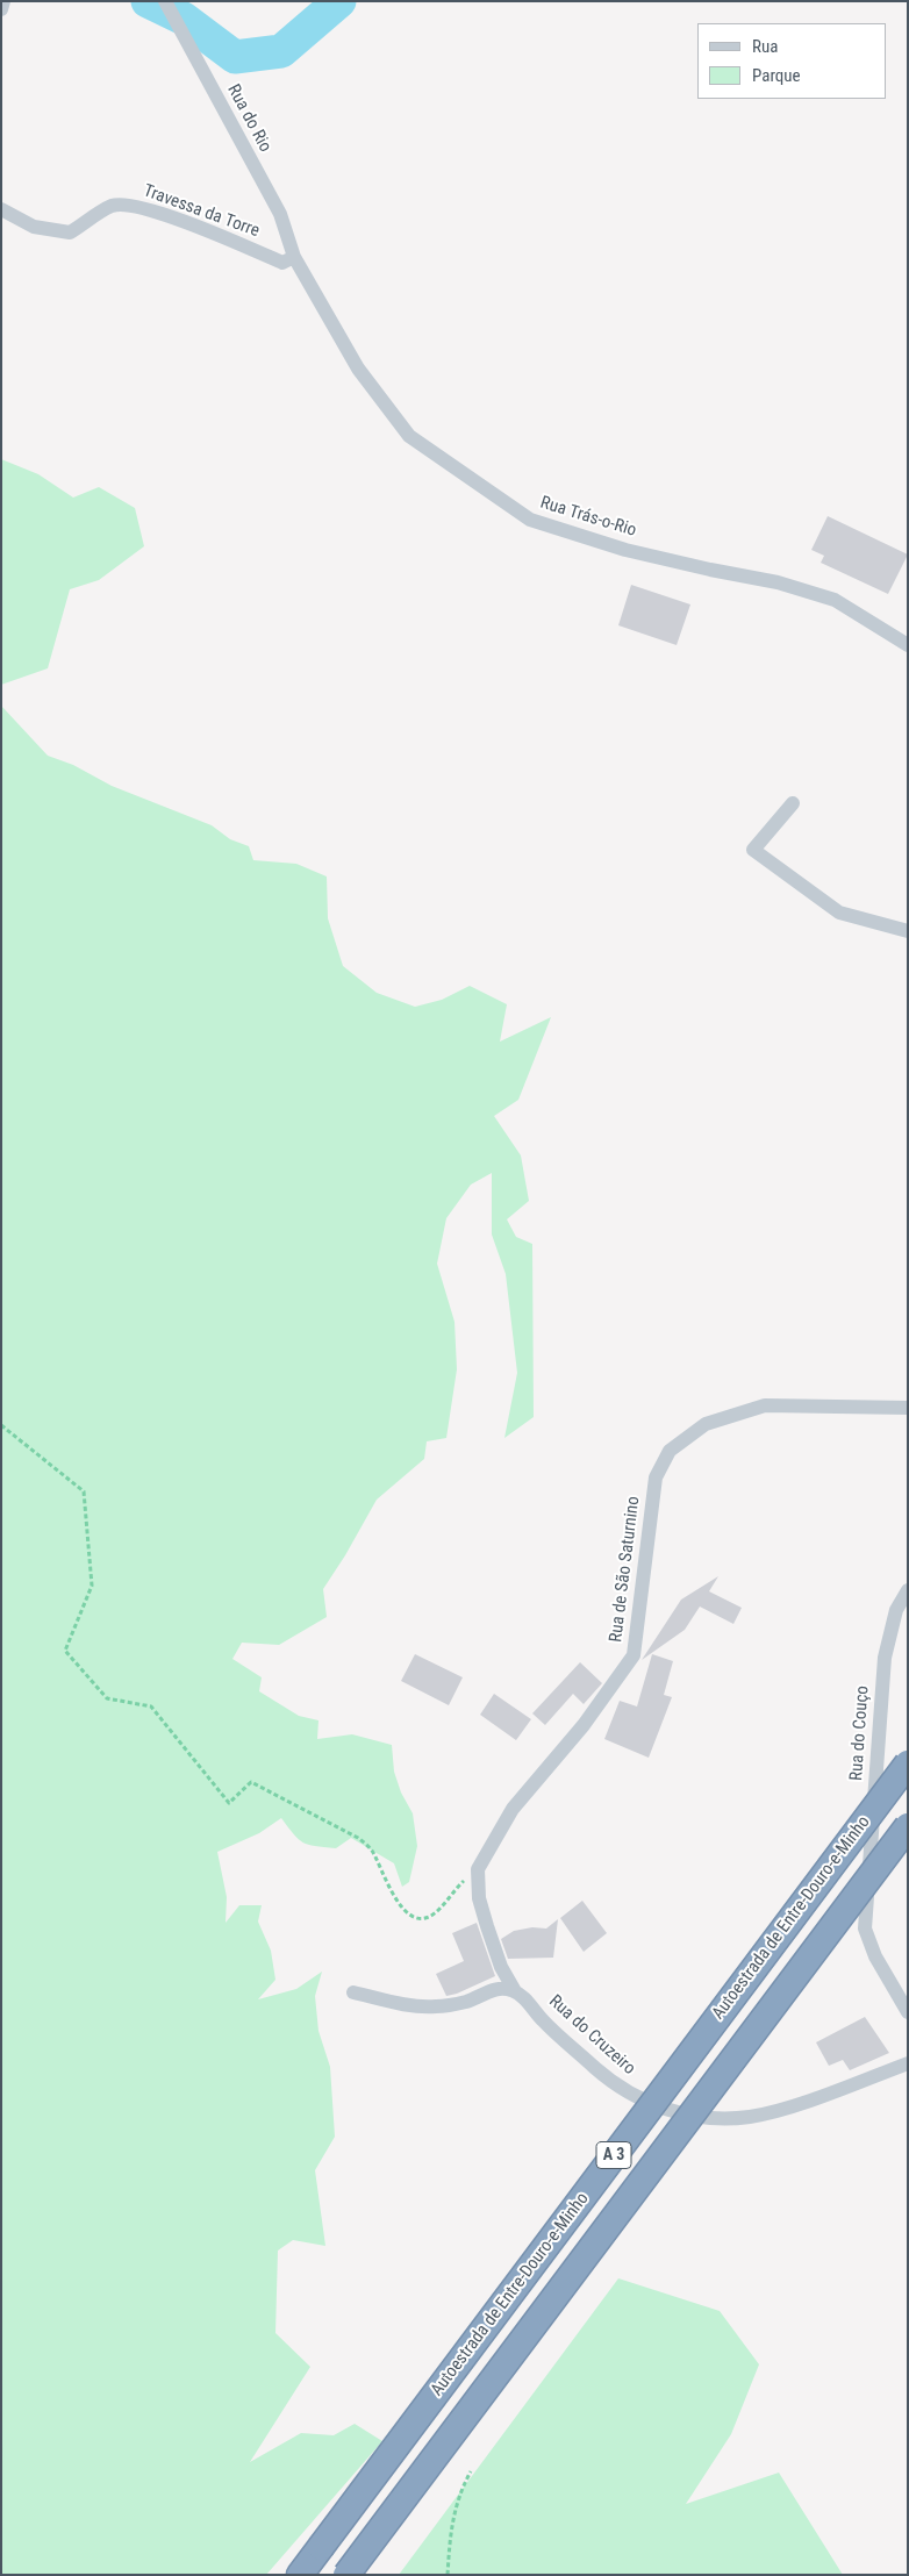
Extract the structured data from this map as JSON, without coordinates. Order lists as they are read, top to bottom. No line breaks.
{"streets":{"highway":["Autoestrada de Entre-Douro-e-Minho","A 3"],"street":["Rua do Rio","Travessa da Torre","Rua Trás-o-Rio","Rua de São Saturnino","Rua do Couço","Rua do Cruzeiro"]},"crossings":[["Rua do Rio","Travessa da Torre"],["Rua do Rio","Rua Trás-o-Rio"],["Travessa da Torre","Rua Trás-o-Rio"]],"legend":["Rua","Parque"]}
